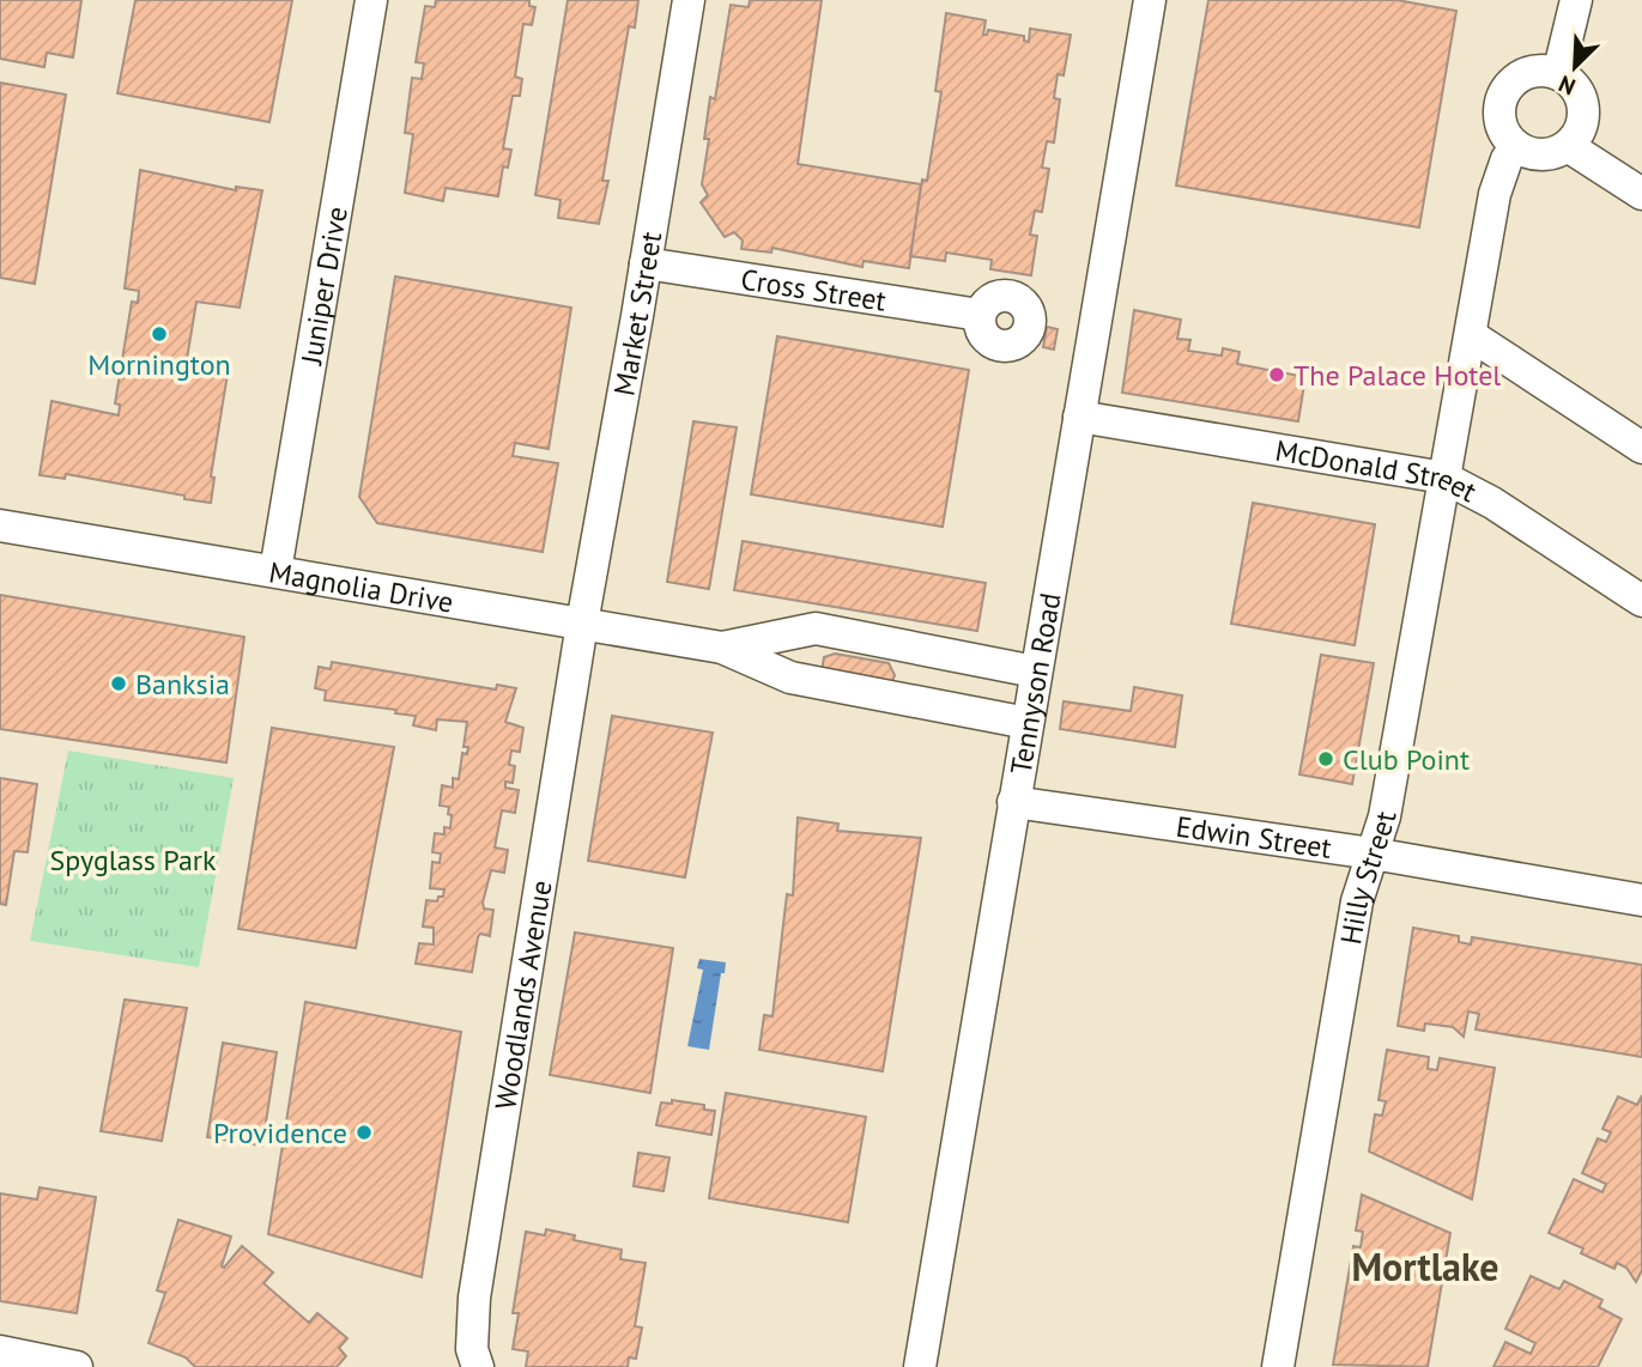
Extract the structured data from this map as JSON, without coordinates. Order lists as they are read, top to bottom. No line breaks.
{"streets":{"street":["Juniper Drive","Cross Street","Market Street","McDonald Street","Magnolia Drive","Tennyson Road","Edwin Street","Hilly Street","Woodlands Avenue"]},"crossings":[["Juniper Drive","Magnolia Drive"],["Cross Street","Market Street"],["Market Street","Magnolia Drive"],["Market Street","Woodlands Avenue"],["McDonald Street","Tennyson Road"],["McDonald Street","Hilly Street"],["Magnolia Drive","Tennyson Road"],["Magnolia Drive","Woodlands Avenue"],["Tennyson Road","Edwin Street"],["Edwin Street","Hilly Street"]],"districts":["Mortlake"],"parks":["Spyglass Park"],"places":["Mornington","The Palace Hotel","Banksia","Club Point","Providence"],"north":"bottom left"}
